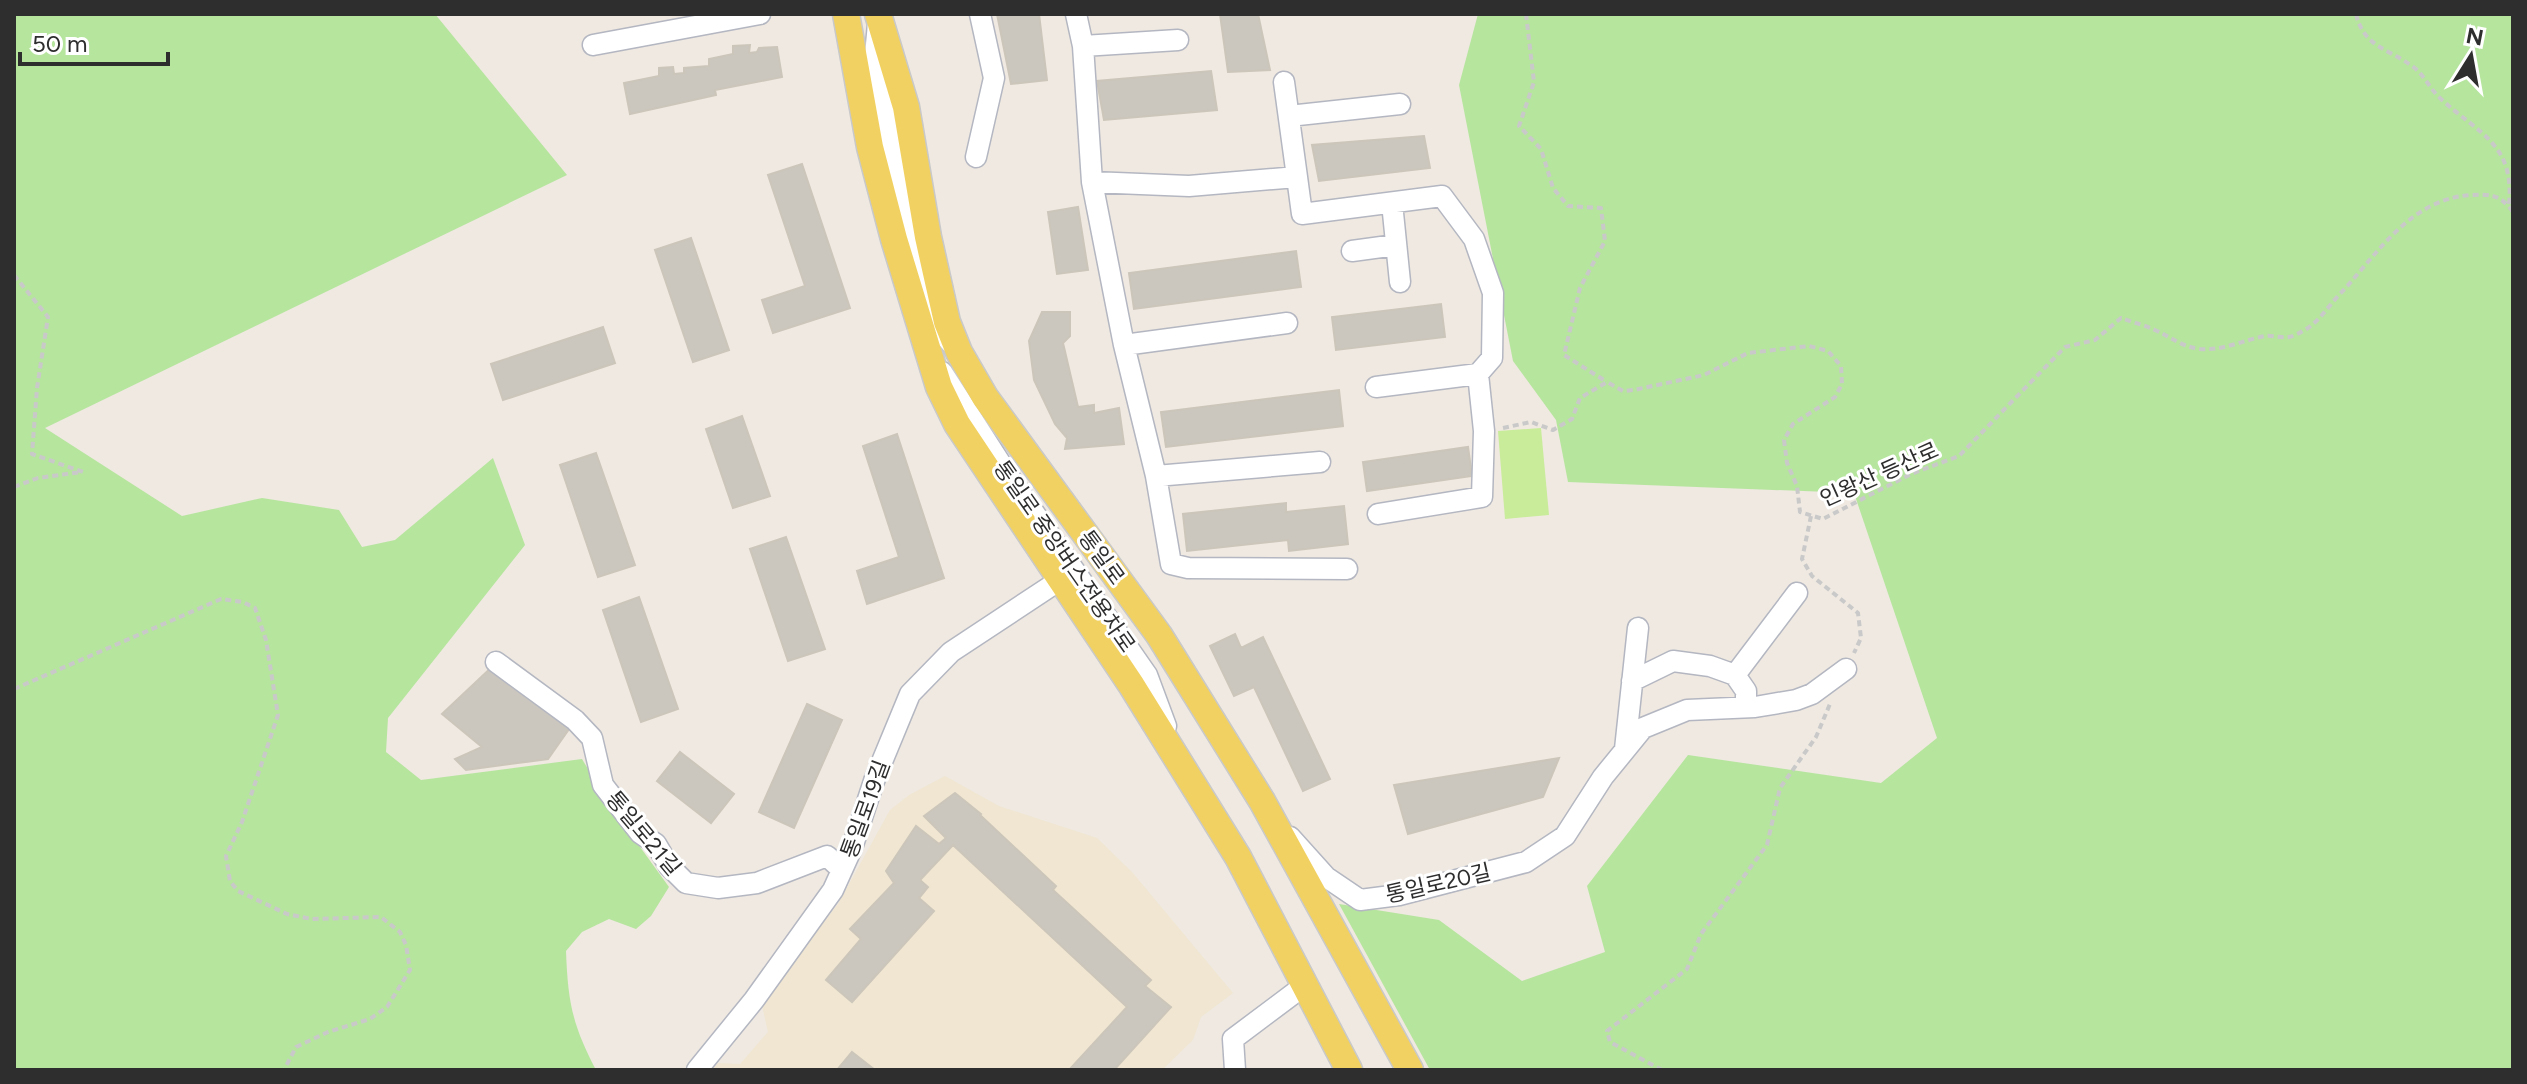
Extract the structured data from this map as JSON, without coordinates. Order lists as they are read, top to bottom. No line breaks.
{"streets":{"main road":["통일로"],"street":["통일로 중앙버스전용차로","통일로19길","통일로21길","통일로20길"],"path":["인왕산 등산로"]},"crossings":[["통일로","통일로20길"],["통일로19길","통일로21길"]],"scale_bar":"50 m","north":"top"}
